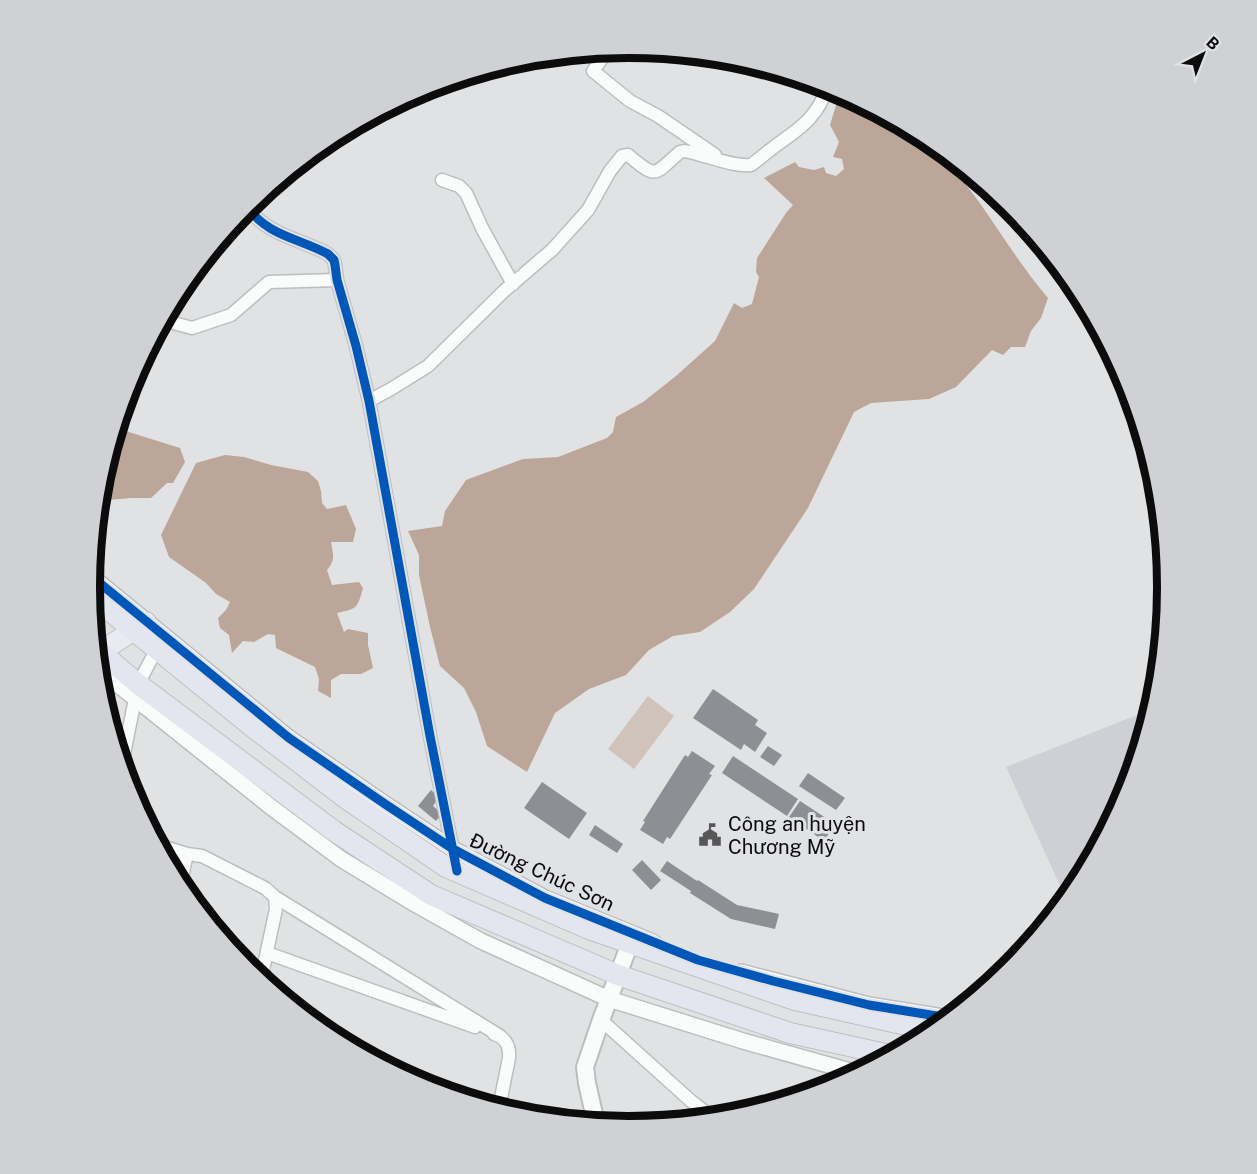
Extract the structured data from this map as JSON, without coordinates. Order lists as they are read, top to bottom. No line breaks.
{"streets":{"highway":["Đường Chúc Sơn"]},"places":{"public building":["Công an huyện Chương Mỹ"]},"north":"top right"}
